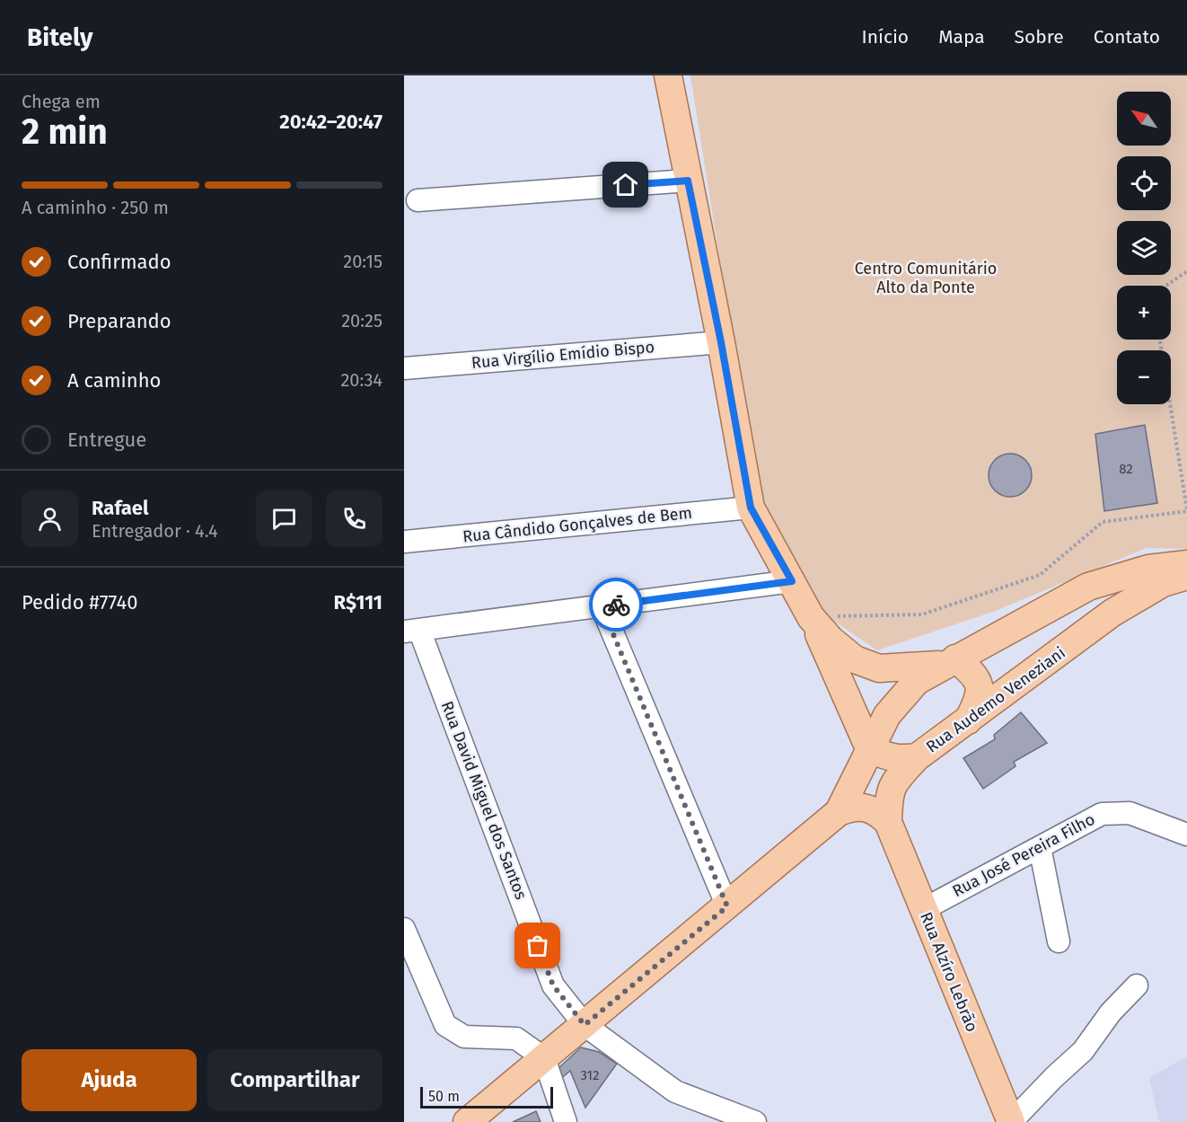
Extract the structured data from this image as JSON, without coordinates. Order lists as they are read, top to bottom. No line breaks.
{"streets":{"main road":["Rua Audemo Veneziani","Rua Alzíro Lebrão"],"street":["Rua Virgílio Emídio Bispo","Rua Cândido Gonçalves de Bem","Rua David Miguel dos Santos","Rua José Pereira Filho"]},"crossings":[["Rua Audemo Veneziani","Rua Alzíro Lebrão"],["Rua José Pereira Filho","Rua Alzíro Lebrão"]],"parks":["Centro Comunitário Alto da Ponte"],"house_numbers":["82","312"],"scale_bar":"50 m","north":"top left","page":{"header":"Bitely","nav":["Início","Mapa","Sobre","Contato"],"heading":["2 min","Chega em","20:42–20:47"],"panel":["Rafael","Entregador · 4.4","Pedido #7740","R$111"],"map_buttons":["+","−"],"bar":"A caminho · 250 m","list":[["Confirmado","20:15"],["Preparando","20:25"],["A caminho","20:34"],"Entregue"],"buttons":["Ajuda","Compartilhar"],"scale":"50 m"}}
